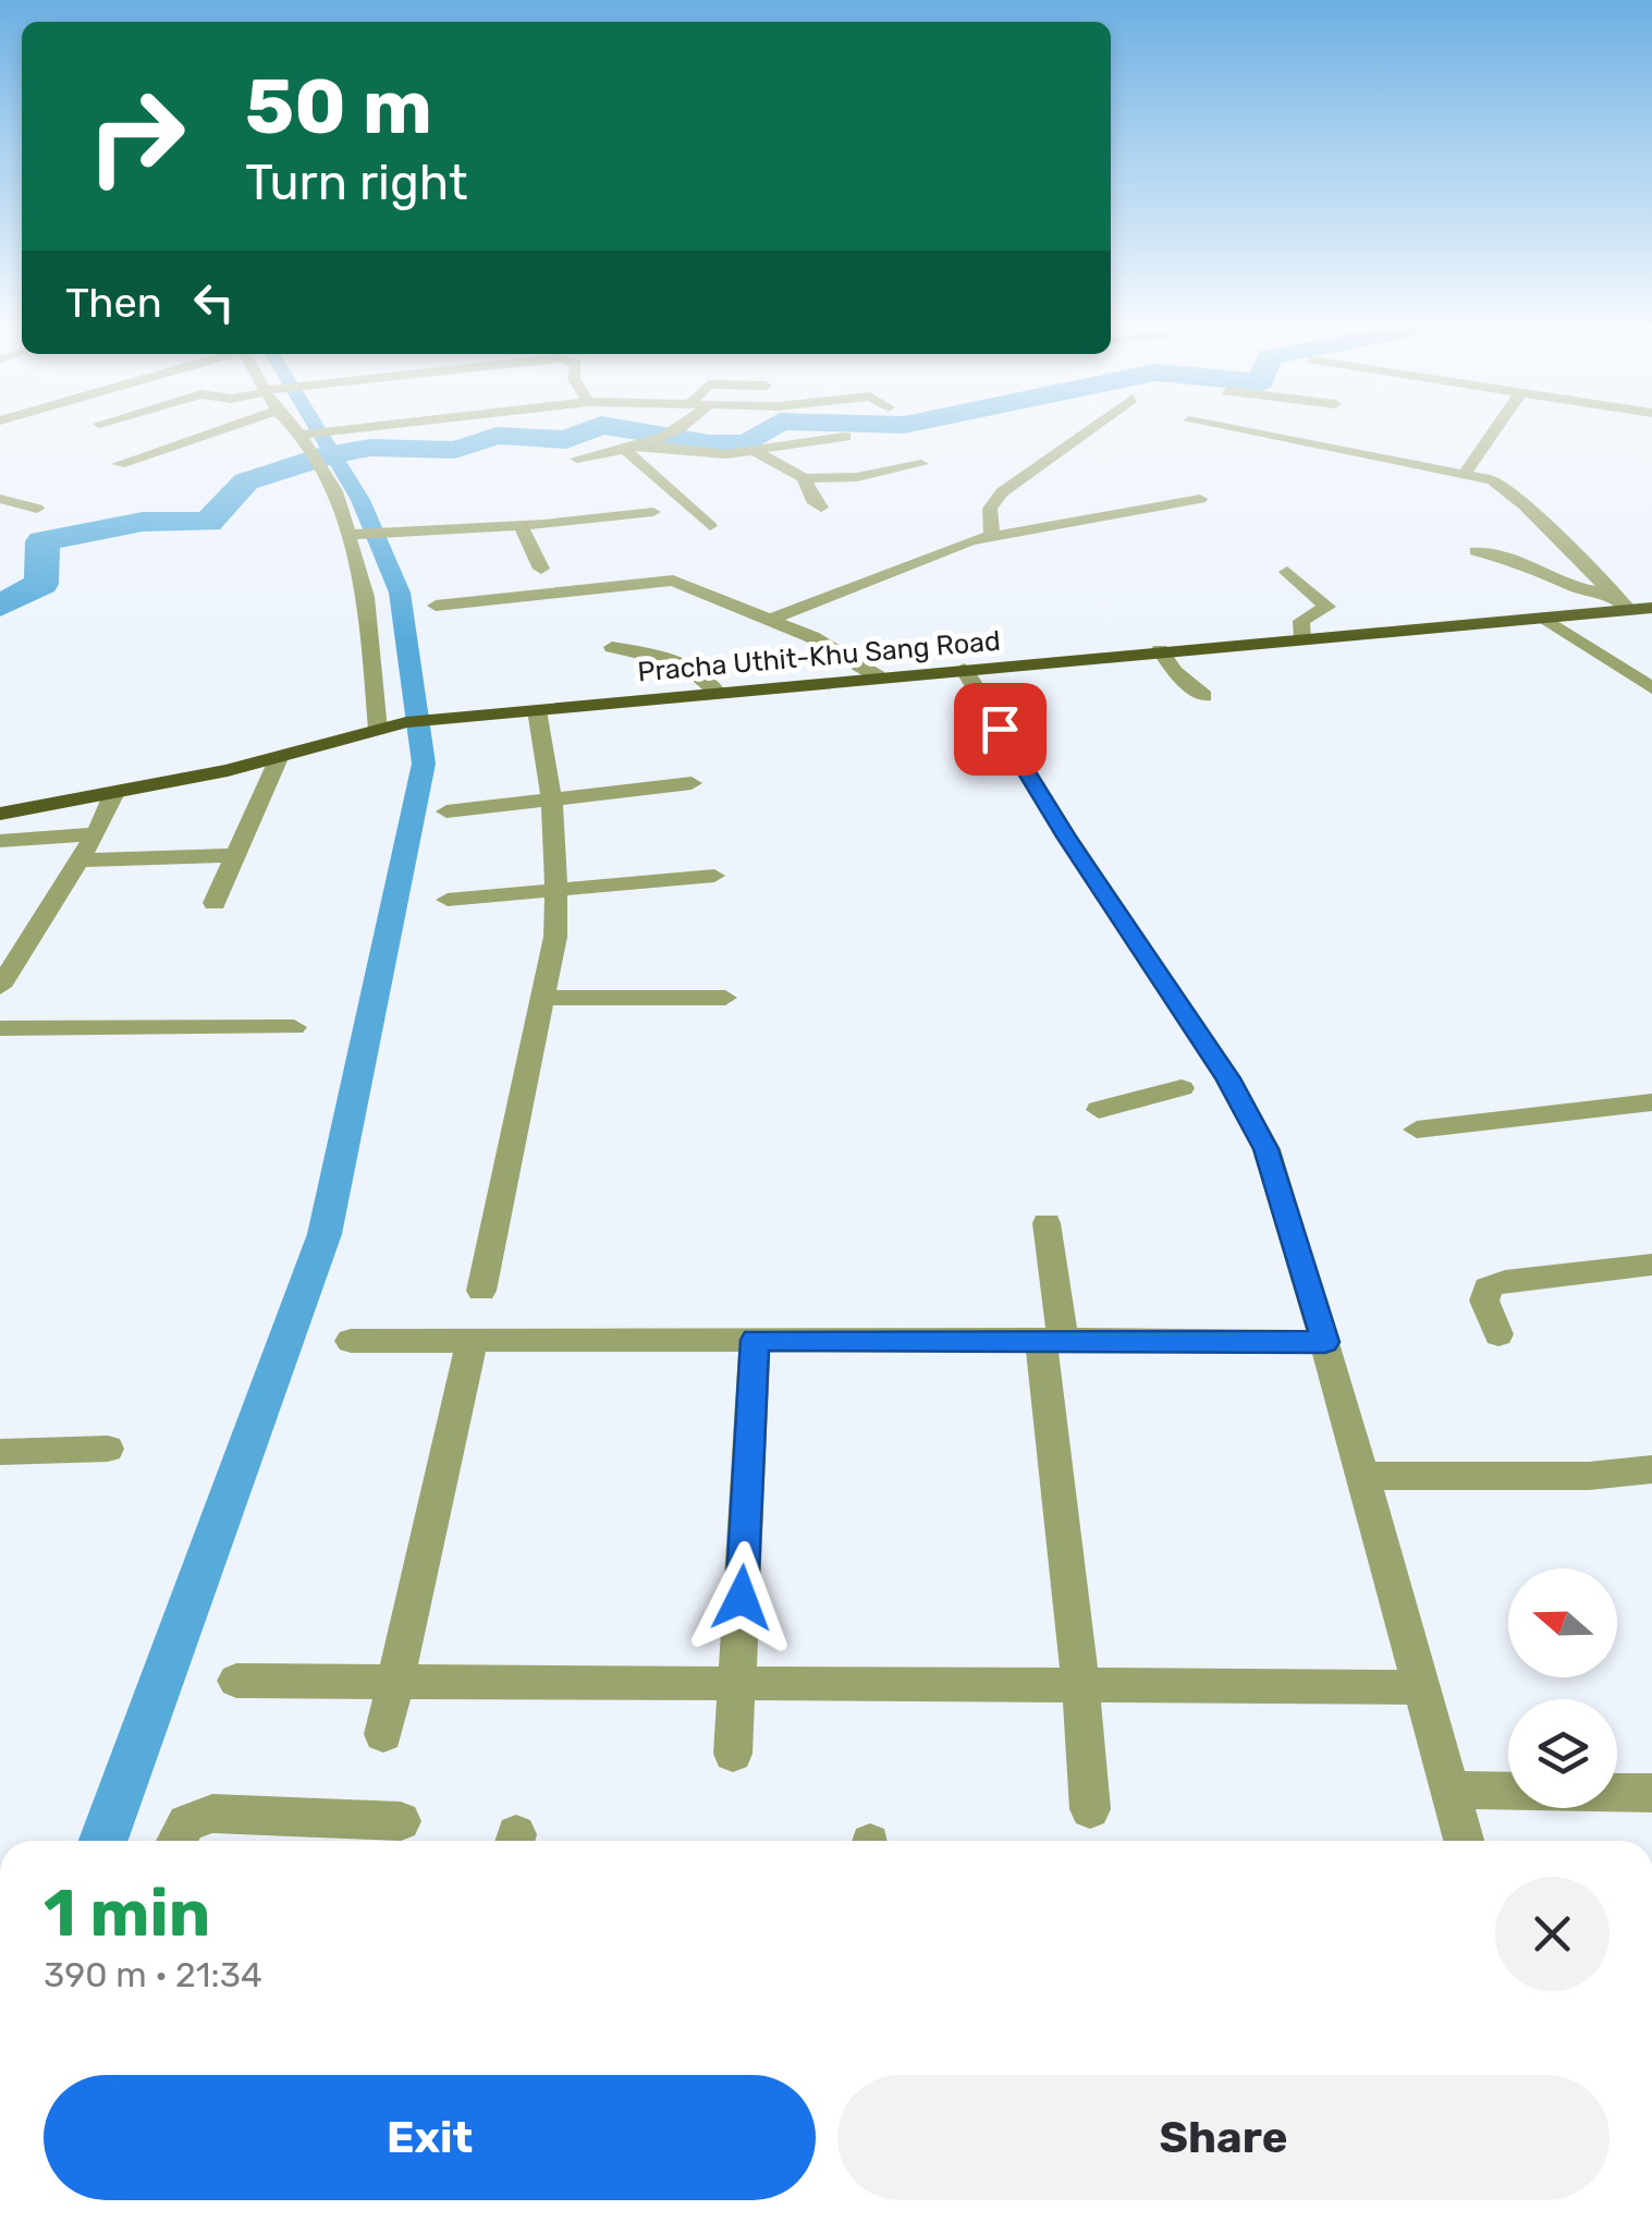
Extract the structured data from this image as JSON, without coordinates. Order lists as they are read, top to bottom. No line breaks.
{"streets":{"main road":["Pracha Uthit-Khu Sang Road"]},"north":"left","page":{"turn":["50 m","Turn right"],"then":"Then","heading":["1 min","390 m · 21:34"],"buttons":["Exit","Share"]}}
